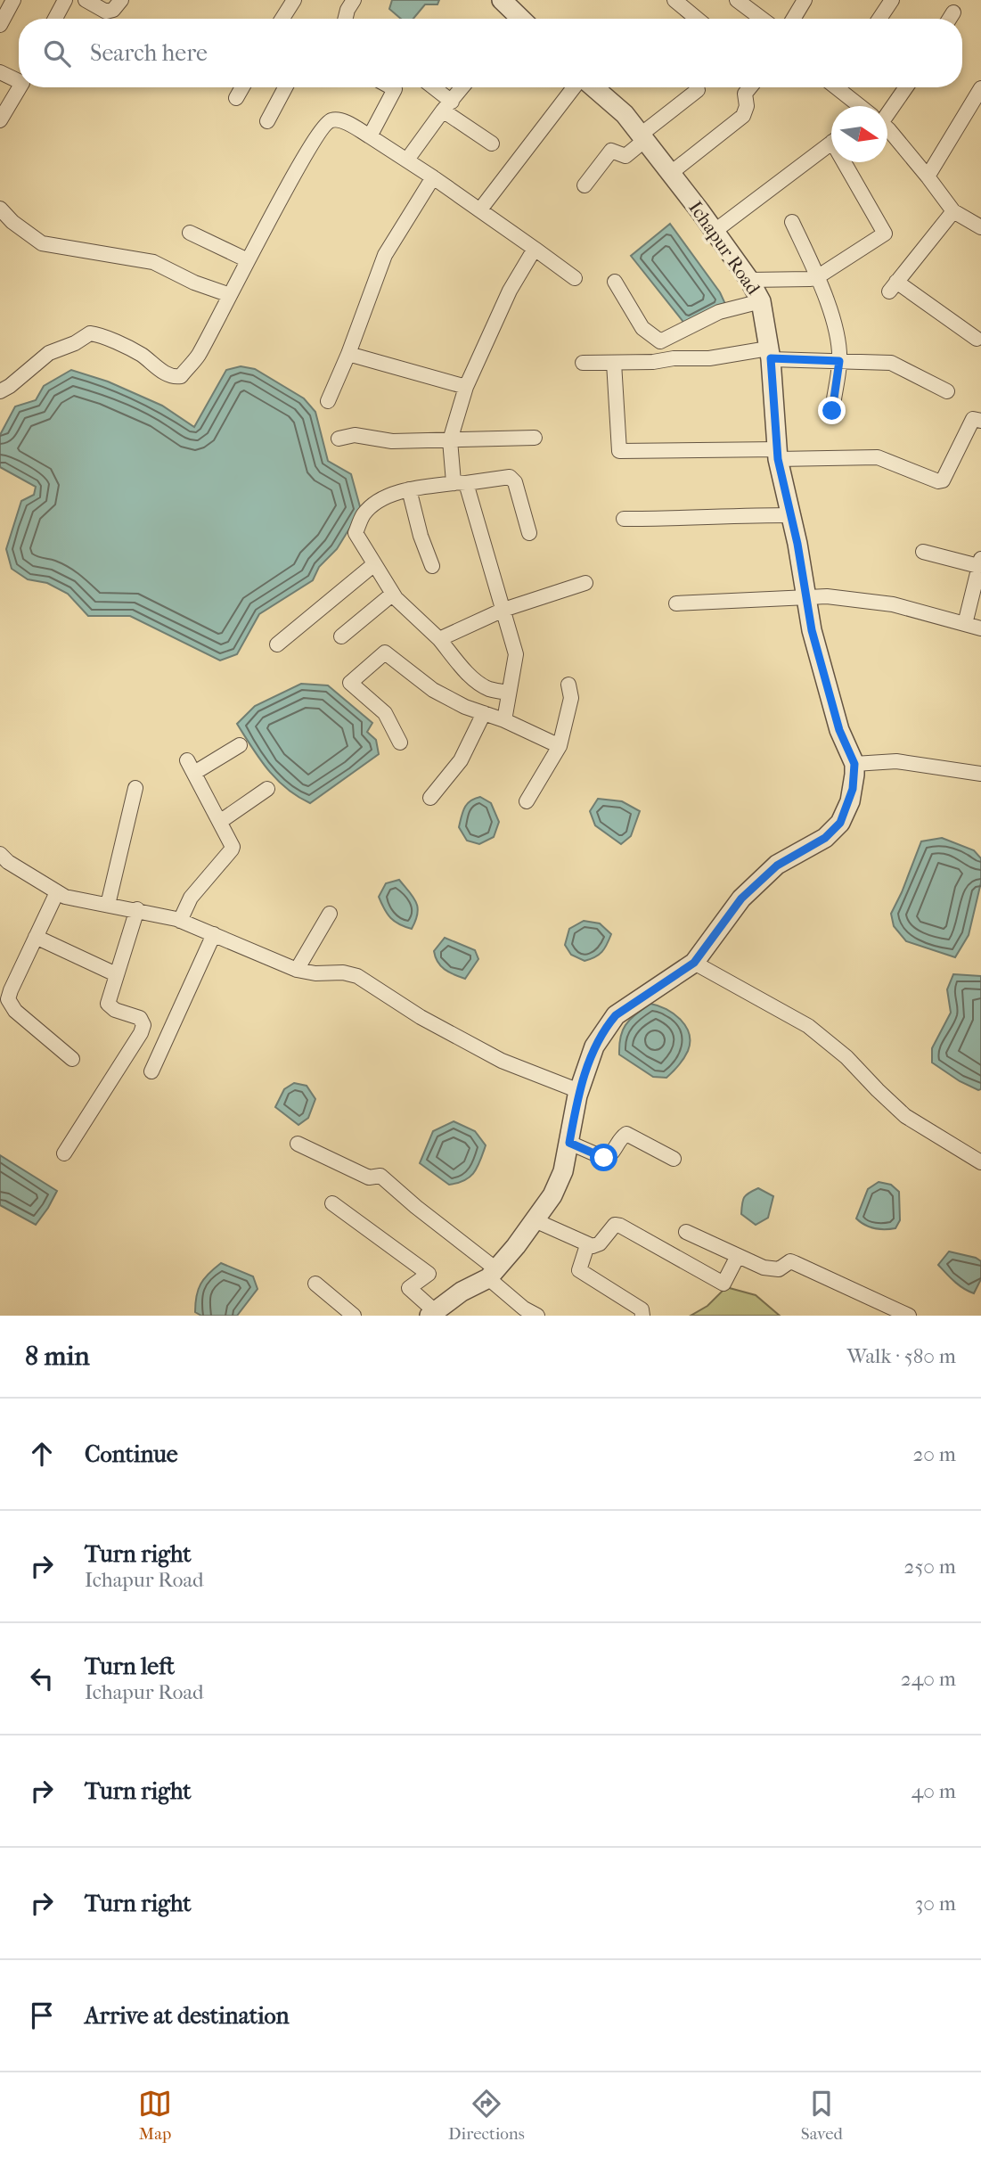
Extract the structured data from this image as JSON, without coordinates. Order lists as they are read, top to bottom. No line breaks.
{"streets":{"street":["Ichapur Road"]},"north":"right","page":{"search":"Search here","heading":["8 min","Walk · 580 m"],"list":[["Continue","20 m"],["Turn right","Ichapur Road","250 m"],["Turn left","Ichapur Road","240 m"],["Turn right","40 m"],["Turn right","30 m"],"Arrive at destination"],"nav":["Map","Directions","Saved"]}}
